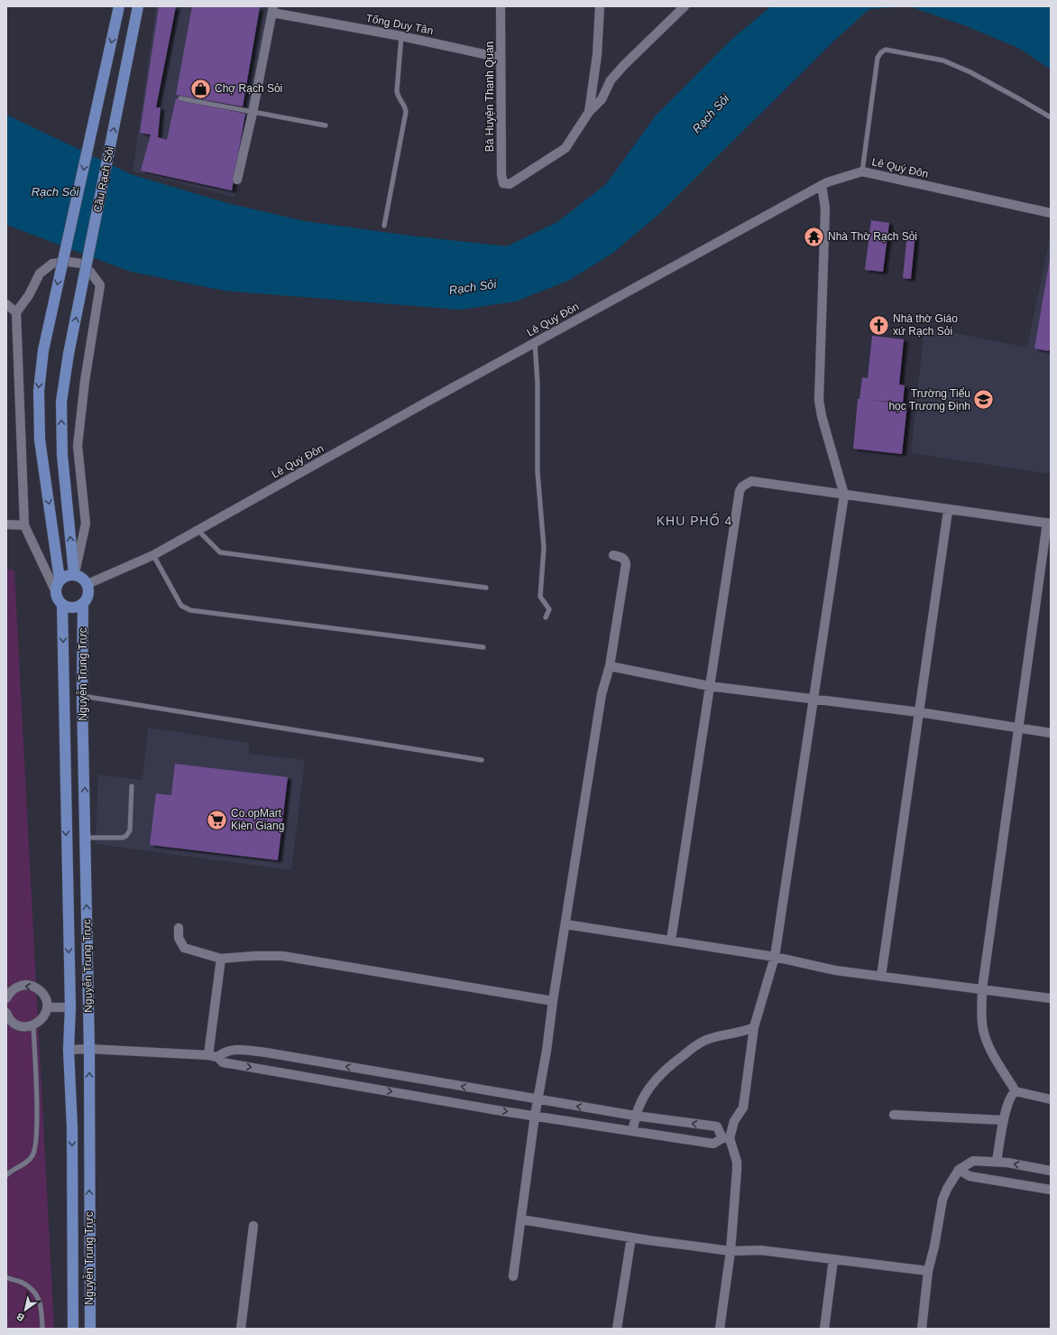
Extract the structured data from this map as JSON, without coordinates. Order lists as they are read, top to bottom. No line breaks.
{"streets":{"main road":["Cầu Rạch Sỏi","Nguyễn Trung Trực"],"street":["Tống Duy Tân","Bà Huyện Thanh Quan","Lê Quý Đôn"]},"crossings":[["Tống Duy Tân","Bà Huyện Thanh Quan"],["Lê Quý Đôn","Cầu Rạch Sỏi"],["Lê Quý Đôn","Nguyễn Trung Trực"],["Cầu Rạch Sỏi","Nguyễn Trung Trực"]],"districts":["KHU PHỐ 4"],"water":["Rạch Sỏi"],"places":{"shop":["Chợ Rạch Sỏi"],"temple":["Nhà Thờ Rạch Sỏi"],"church":["Nhà thờ Giáo xứ Rạch Sỏi"],"school or university":["Trường Tiểu học Trương Định"],"supermarket":["Co.opMart Kiên Giang"]},"north":"bottom left"}
